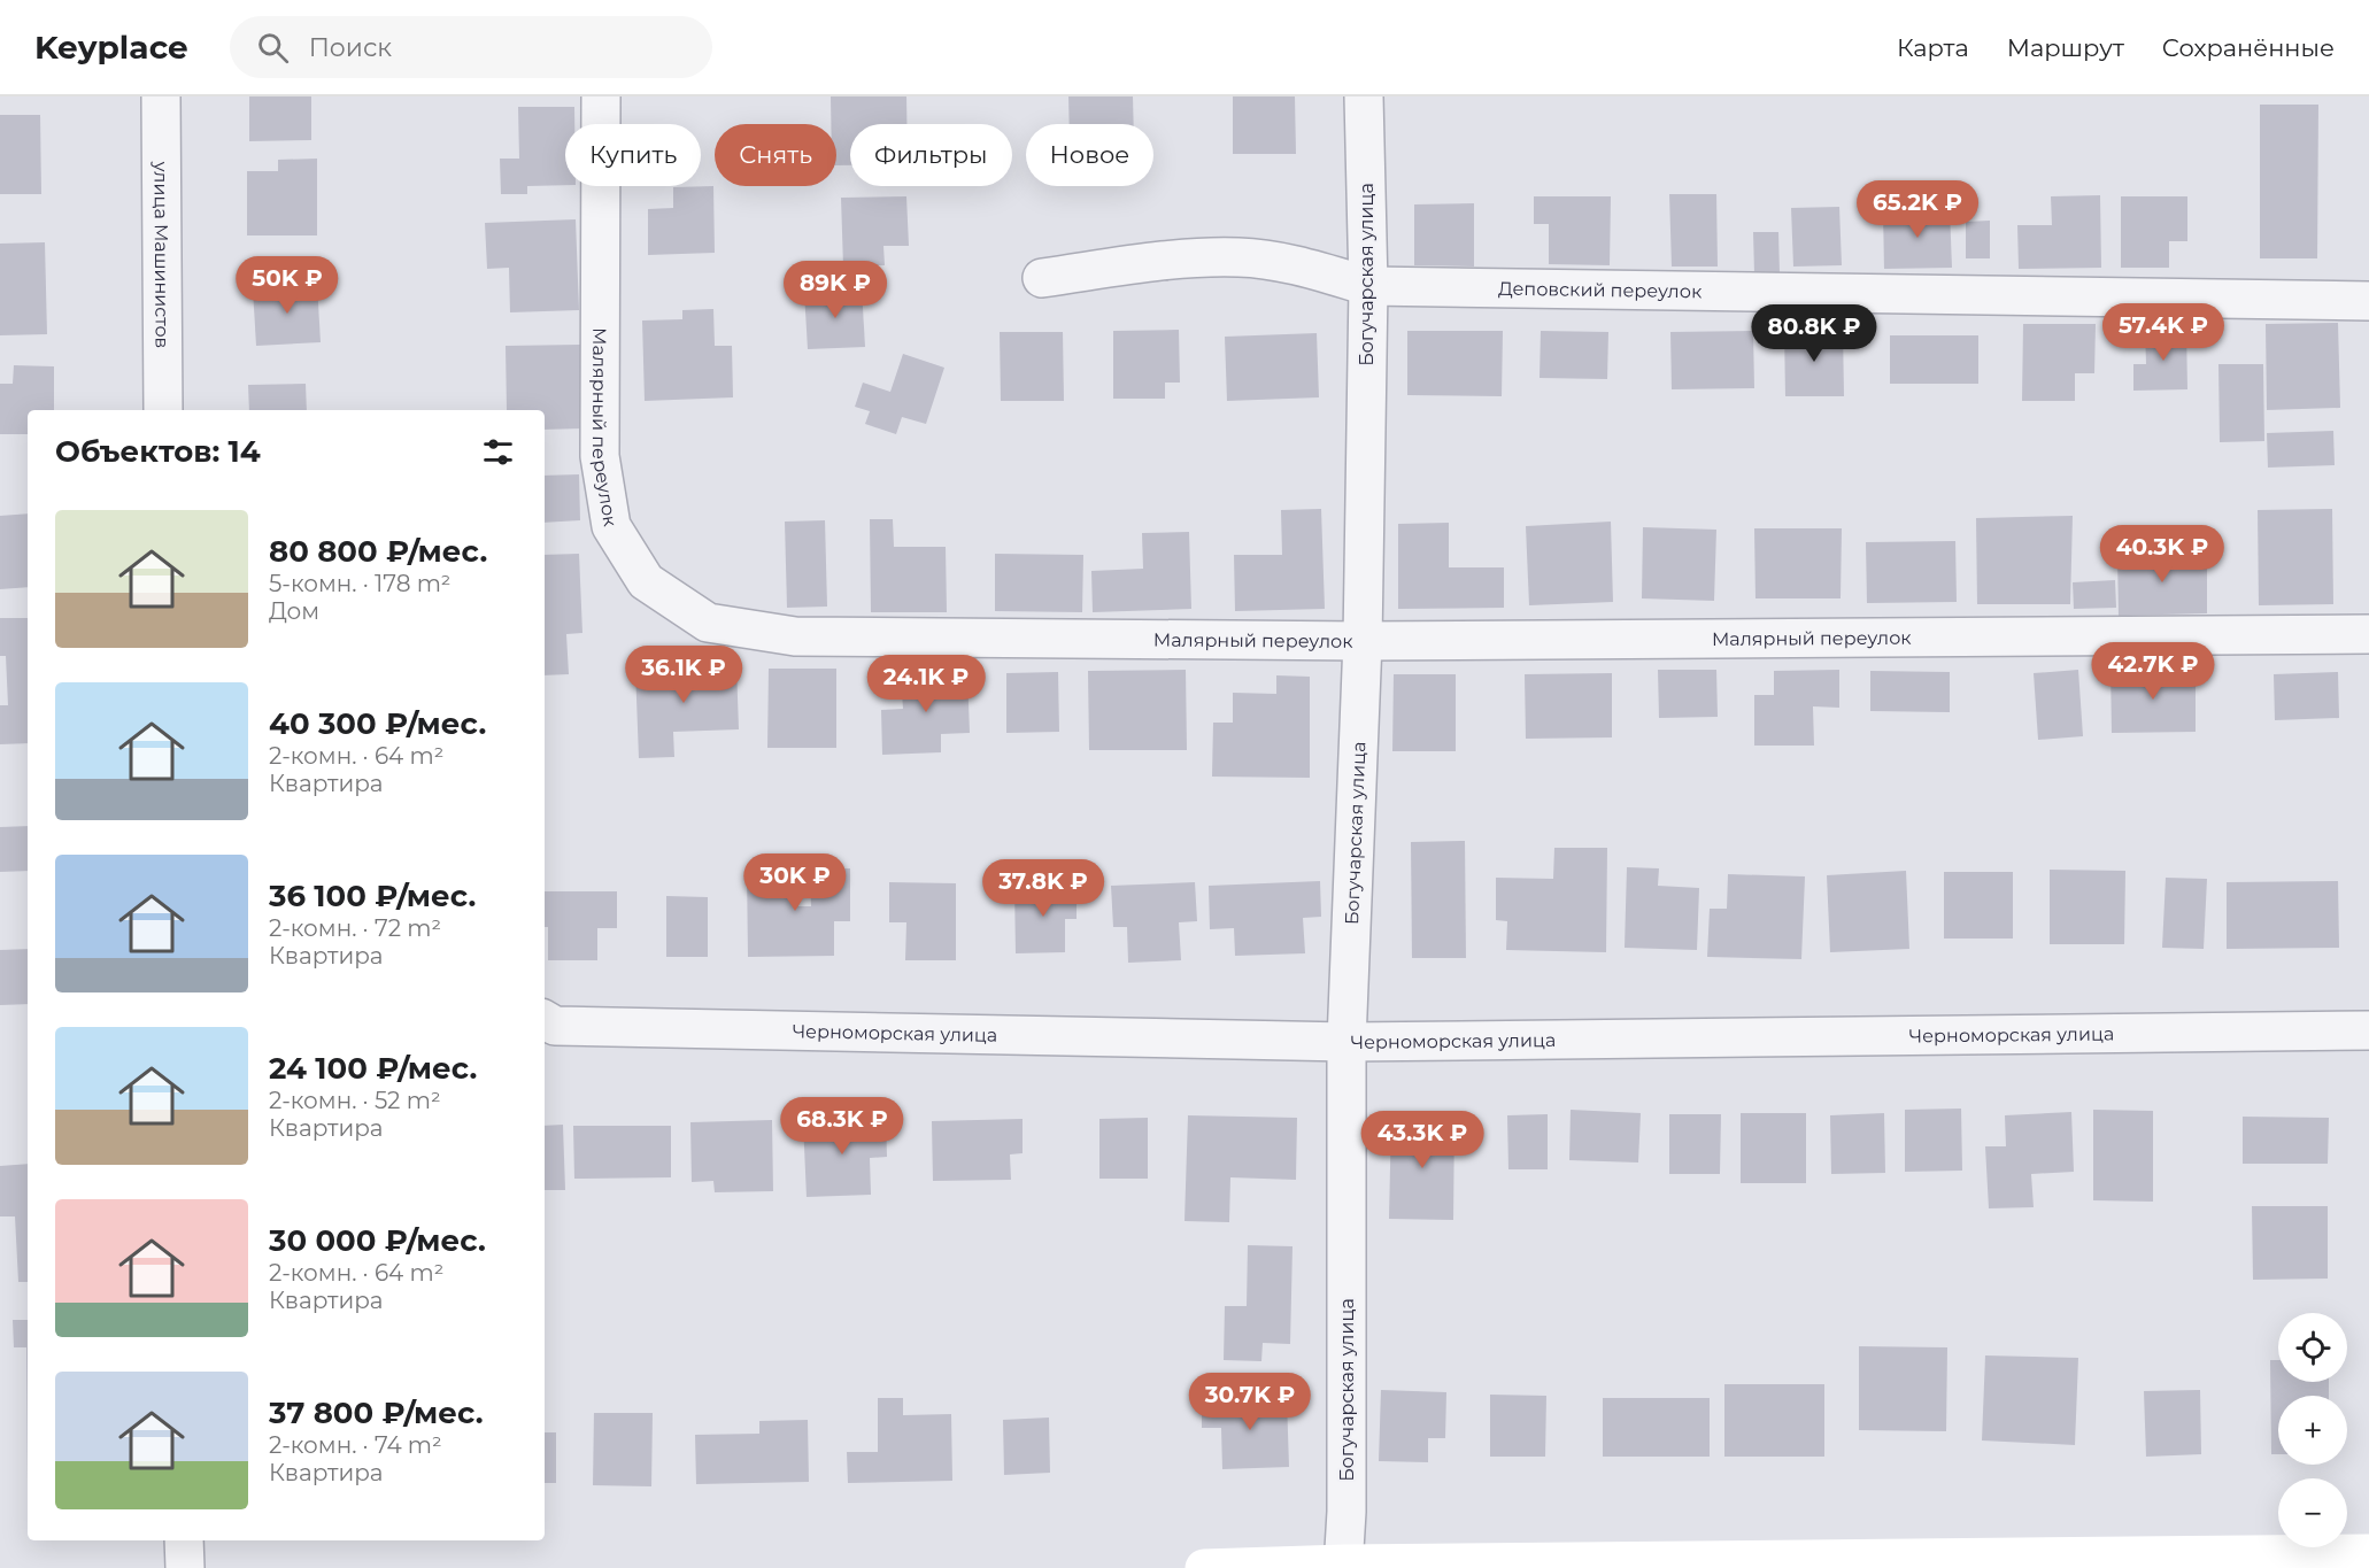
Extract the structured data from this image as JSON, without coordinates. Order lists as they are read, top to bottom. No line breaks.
{"streets":{"street":["улица Машинистов","Богучарская улица","Деповский переулок","Малярный переулок","Черноморская улица"]},"crossings":[["Богучарская улица","Деповский переулок"],["Богучарская улица","Малярный переулок"],["Богучарская улица","Черноморская улица"]],"page":{"header":"Keyplace","search":"Поиск","nav":["Карта","Маршрут","Сохранённые"],"chip":["Купить","Снять","Фильтры","Новое"],"price":["65.2K ₽","50K ₽","89K ₽","57.4K ₽","80.8K ₽","40.3K ₽","42.7K ₽","36.1K ₽","24.1K ₽","30K ₽","37.8K ₽","68.3K ₽","43.3K ₽","30.7K ₽"],"heading":"Объектов: 14","list":[{"name":"80 800 ₽/мес.","note":"5-комн. · 178 m² · Дом"},{"name":"40 300 ₽/мес.","note":"2-комн. · 64 m² · Квартира"},{"name":"36 100 ₽/мес.","note":"2-комн. · 72 m² · Квартира"},{"name":"24 100 ₽/мес.","note":"2-комн. · 52 m² · Квартира"},{"name":"30 000 ₽/мес.","note":"2-комн. · 64 m² · Квартира"},{"name":"37 800 ₽/мес.","note":"2-комн. · 74 m² · Квартира"}],"map_buttons":["+","−"]}}
